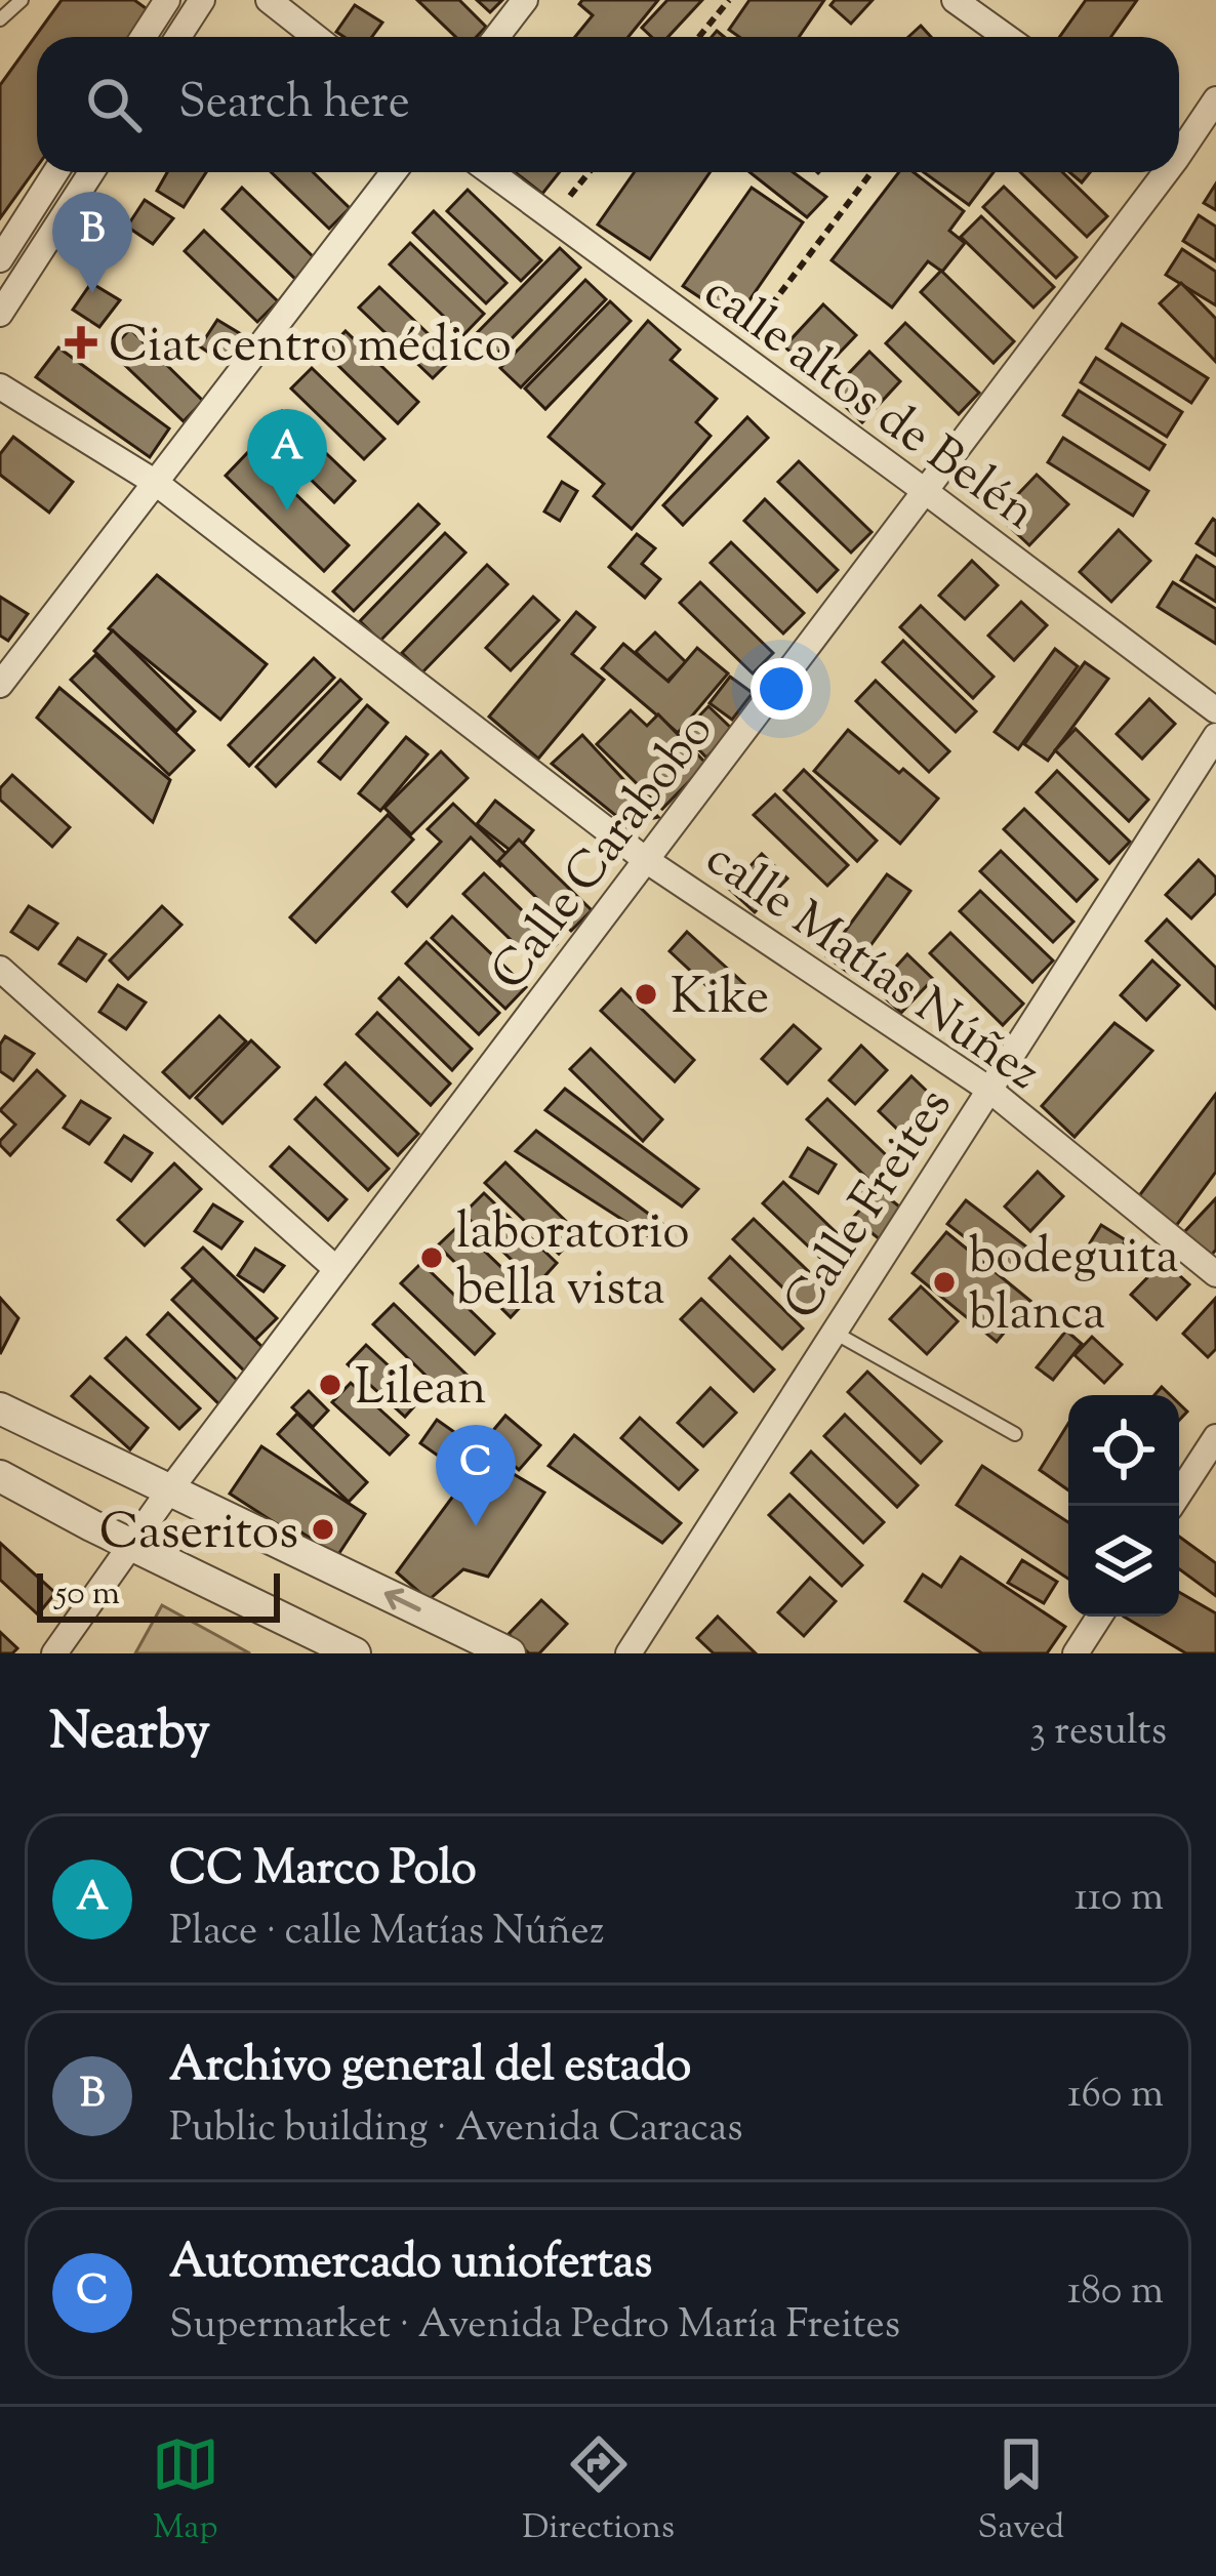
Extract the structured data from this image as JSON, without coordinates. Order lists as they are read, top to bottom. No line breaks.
{"streets":{"street":["calle altos de Belén","Calle Carabobo","calle Matías Núñez","Calle Freites"]},"crossings":[["calle altos de Belén","Calle Carabobo"],["Calle Carabobo","calle Matías Núñez"],["calle Matías Núñez","Calle Freites"]],"places":{"health":["Ciat centro médico"],"other":["Kike","laboratorio bella vista","bodeguita blanca","Lilean","Caseritos"]},"scale_bar":"50 m","page":{"search":"Search here","pins":["B","A","C"],"scale":"50 m","heading":["Nearby","3 results"],"list":[{"mark":"A","name":"CC Marco Polo","note":"Place · calle Matías Núñez","value":"110 m"},{"mark":"B","name":"Archivo general del estado","note":"Public building · Avenida Caracas","value":"160 m"},{"mark":"C","name":"Automercado uniofertas","note":"Supermarket · Avenida Pedro María Freites","value":"180 m"}],"nav":["Map","Directions","Saved"]}}
